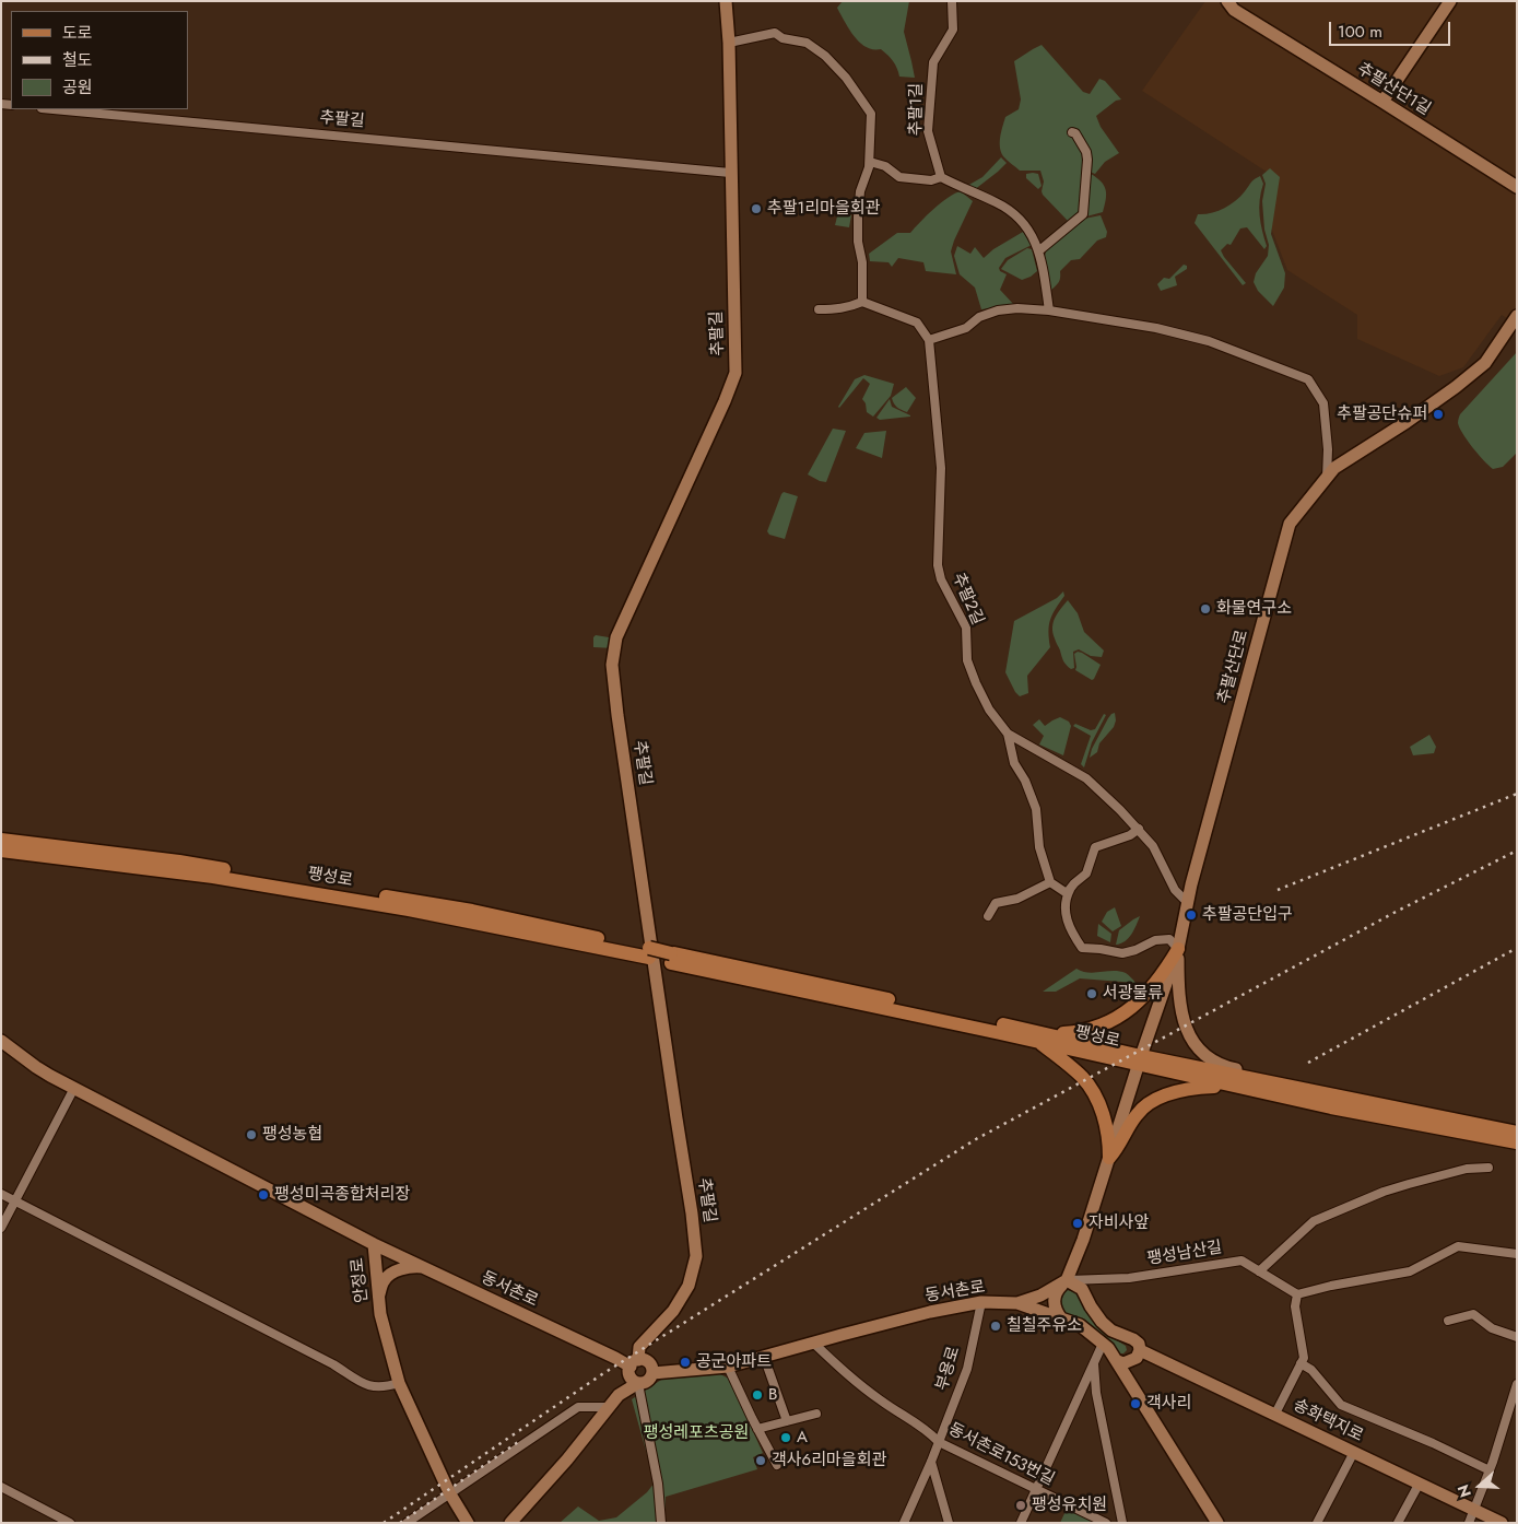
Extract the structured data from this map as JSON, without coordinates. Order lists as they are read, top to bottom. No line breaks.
{"streets":{"main road":["팽성로"],"street":["추팔산단1길","추팔1길","추팔길","추팔2길","추팔산단로","팽성남산길","안정로","동서촌로","부용로","송화택지로","동서촌로153번길"]},"crossings":[["추팔길","동서촌로"],["추팔2길","추팔산단로"],["추팔산단로","팽성로"],["팽성남산길","송화택지로"],["안정로","동서촌로"],["동서촌로","부용로"],["동서촌로","동서촌로153번길"],["부용로","동서촌로153번길"]],"parks":["팽성레포츠공원"],"places":["추팔1리마을회관","추팔공단슈퍼","화물연구소","추팔공단입구","서광물류","팽성농협","팽성미곡종합처리장","자비사앞","칠칠주유소","공군아파트","B","객사리","A","객사6리마을회관","팽성유치원"],"legend":["도로","철도","공원"],"scale_bar":"100 m","north":"left"}
